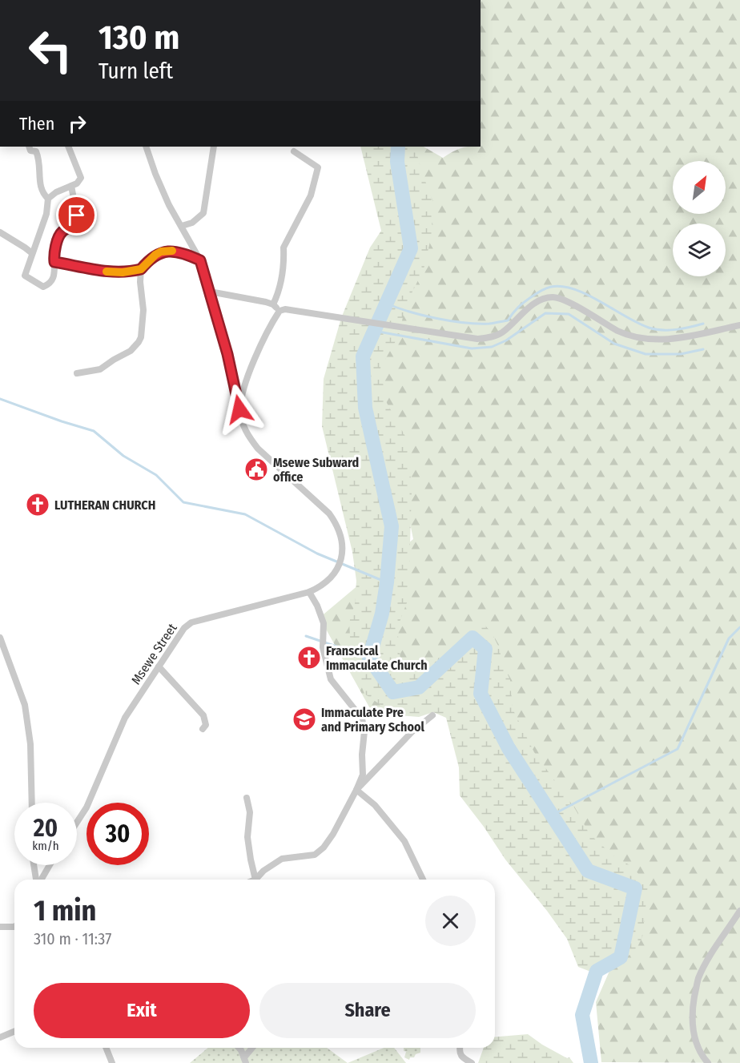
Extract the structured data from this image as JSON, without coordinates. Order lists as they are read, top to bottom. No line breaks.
{"streets":{"street":["Msewe Street"]},"places":{"public building":["Msewe Subward office"],"church":["LUTHERAN CHURCH","Franscical Immaculate Church"],"school or university":["Immaculate Pre and Primary School"]},"north":"top right","page":{"turn":["130 m","Turn left"],"then":"Then","speed":"20 km/h","limit":"30","heading":["1 min","310 m · 11:37"],"buttons":["Exit","Share"]}}
